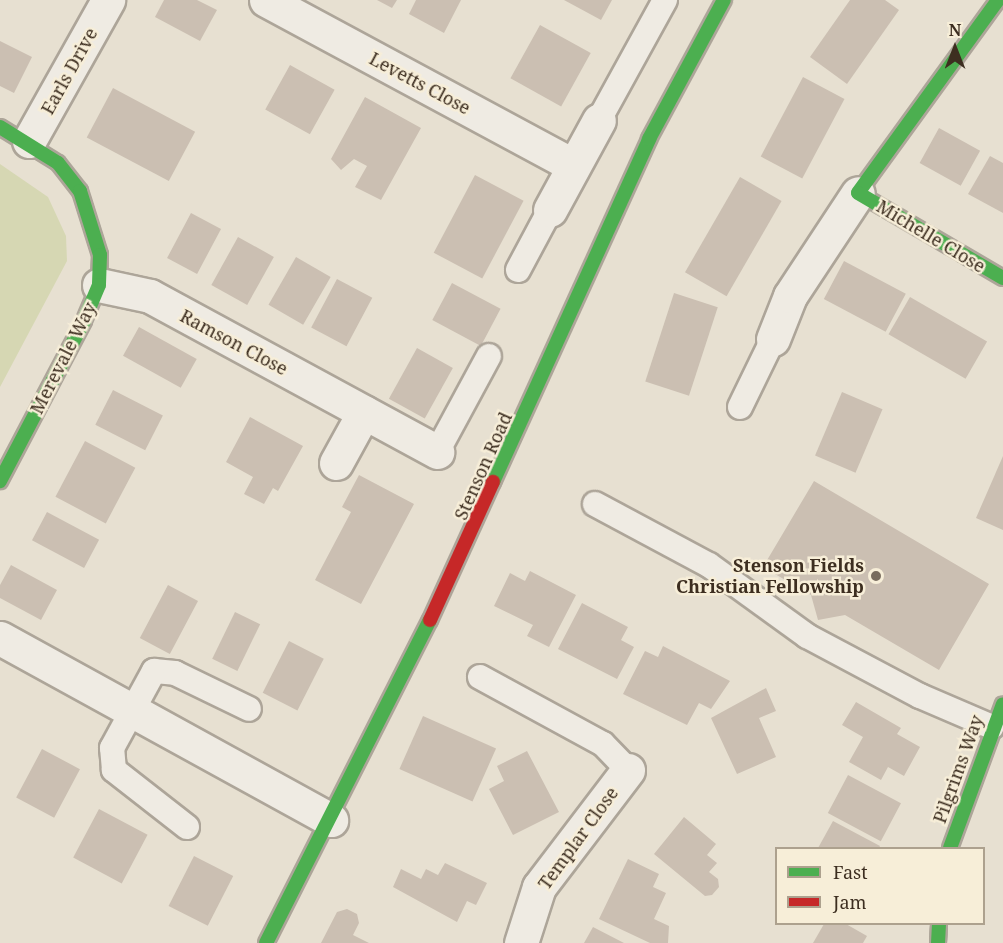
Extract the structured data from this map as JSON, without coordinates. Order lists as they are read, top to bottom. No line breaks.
{"streets":{"street":["Earls Drive","Levetts Close","Michelle Close","Ramson Close","Merevale Way","Stenson Road","Pilgrims Way","Templar Close"]},"crossings":[["Earls Drive","Merevale Way"],["Ramson Close","Merevale Way"]],"places":["Stenson Fields Christian Fellowship"],"legend":["Fast","Jam"],"north":"top"}
